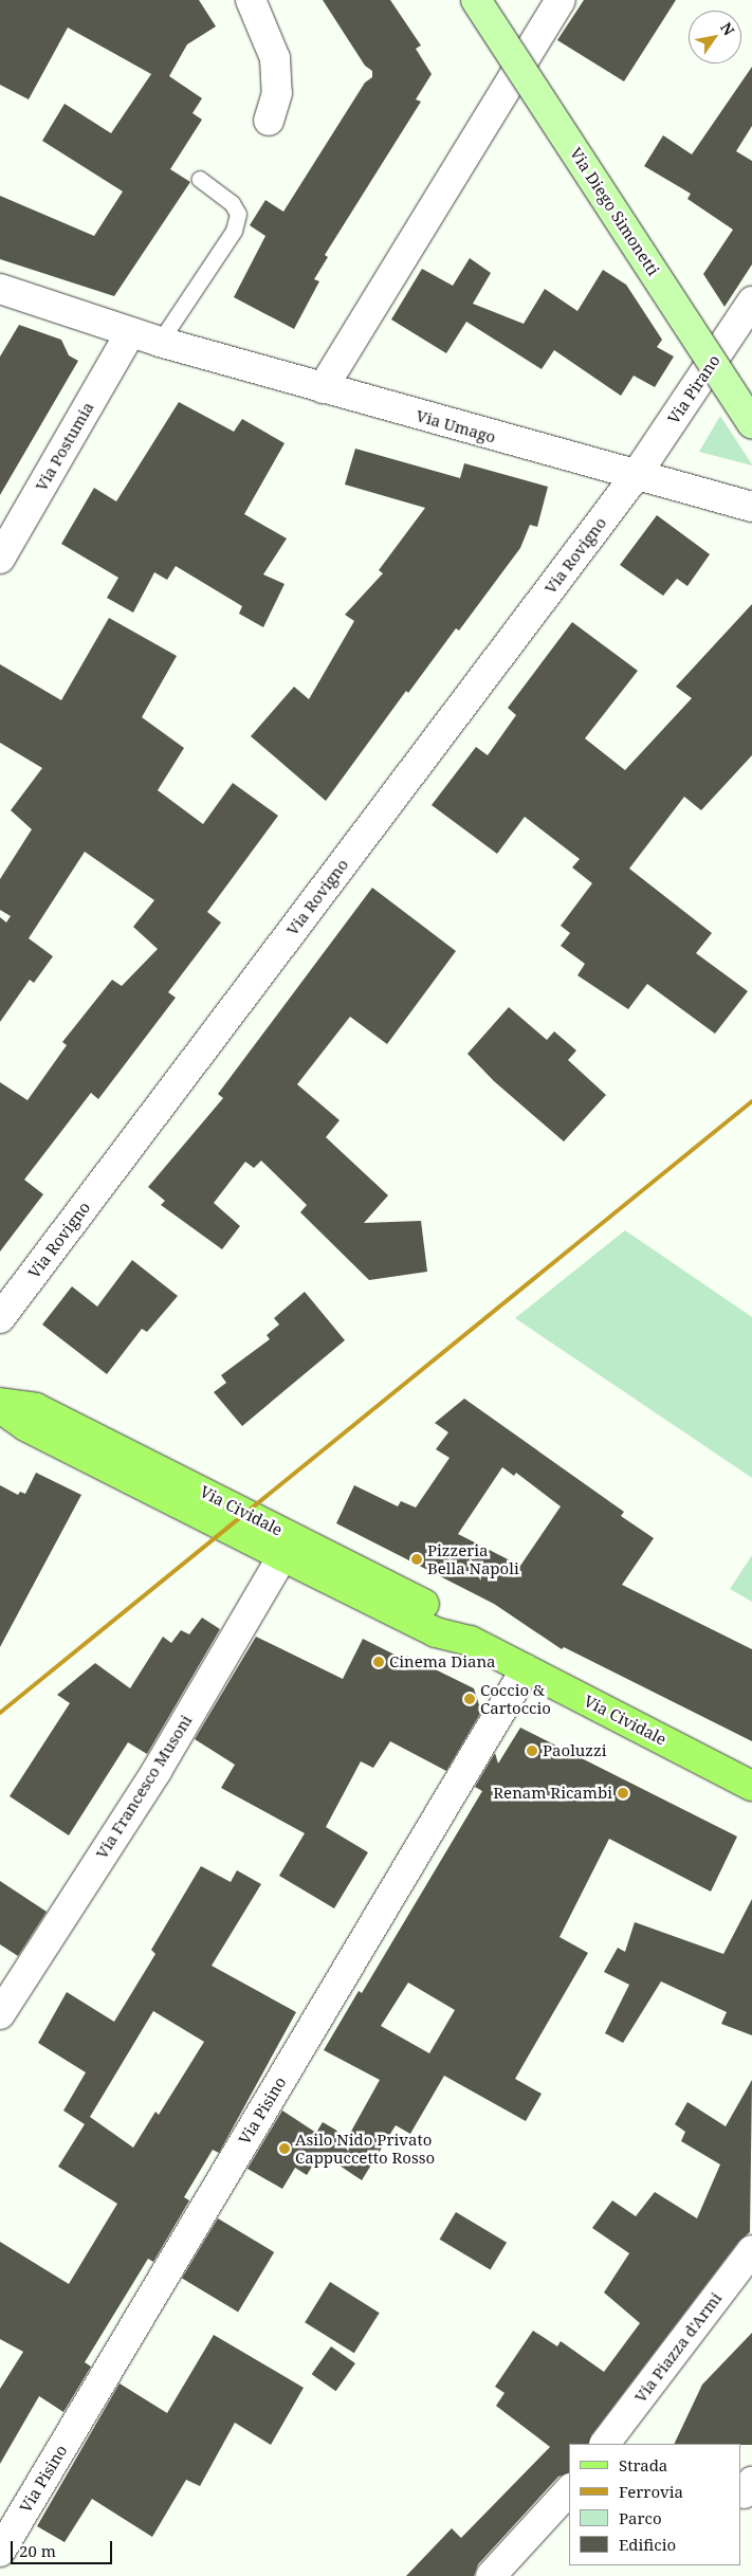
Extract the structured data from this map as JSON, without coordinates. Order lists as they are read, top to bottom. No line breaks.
{"streets":{"main road":["Via Diego Simonetti","Via Cividale"],"street":["Via Pirano","Via Umago","Via Postumia","Via Rovigno","Via Francesco Musoni","Via Pisino","Via Piazza d'Armi"]},"crossings":[["Via Pirano","Via Umago"],["Via Pirano","Via Rovigno"],["Via Umago","Via Postumia"],["Via Umago","Via Rovigno"],["Via Cividale","Via Francesco Musoni"],["Via Cividale","Via Pisino"]],"places":["Pizzeria Bella Napoli","Cinema Diana","Coccio & Cartoccio","Paoluzzi","Renam Ricambi","Asilo Nido Privato Cappuccetto Rosso"],"legend":["Strada","Ferrovia","Parco","Edificio"],"scale_bar":"20 m","north":"top right"}
